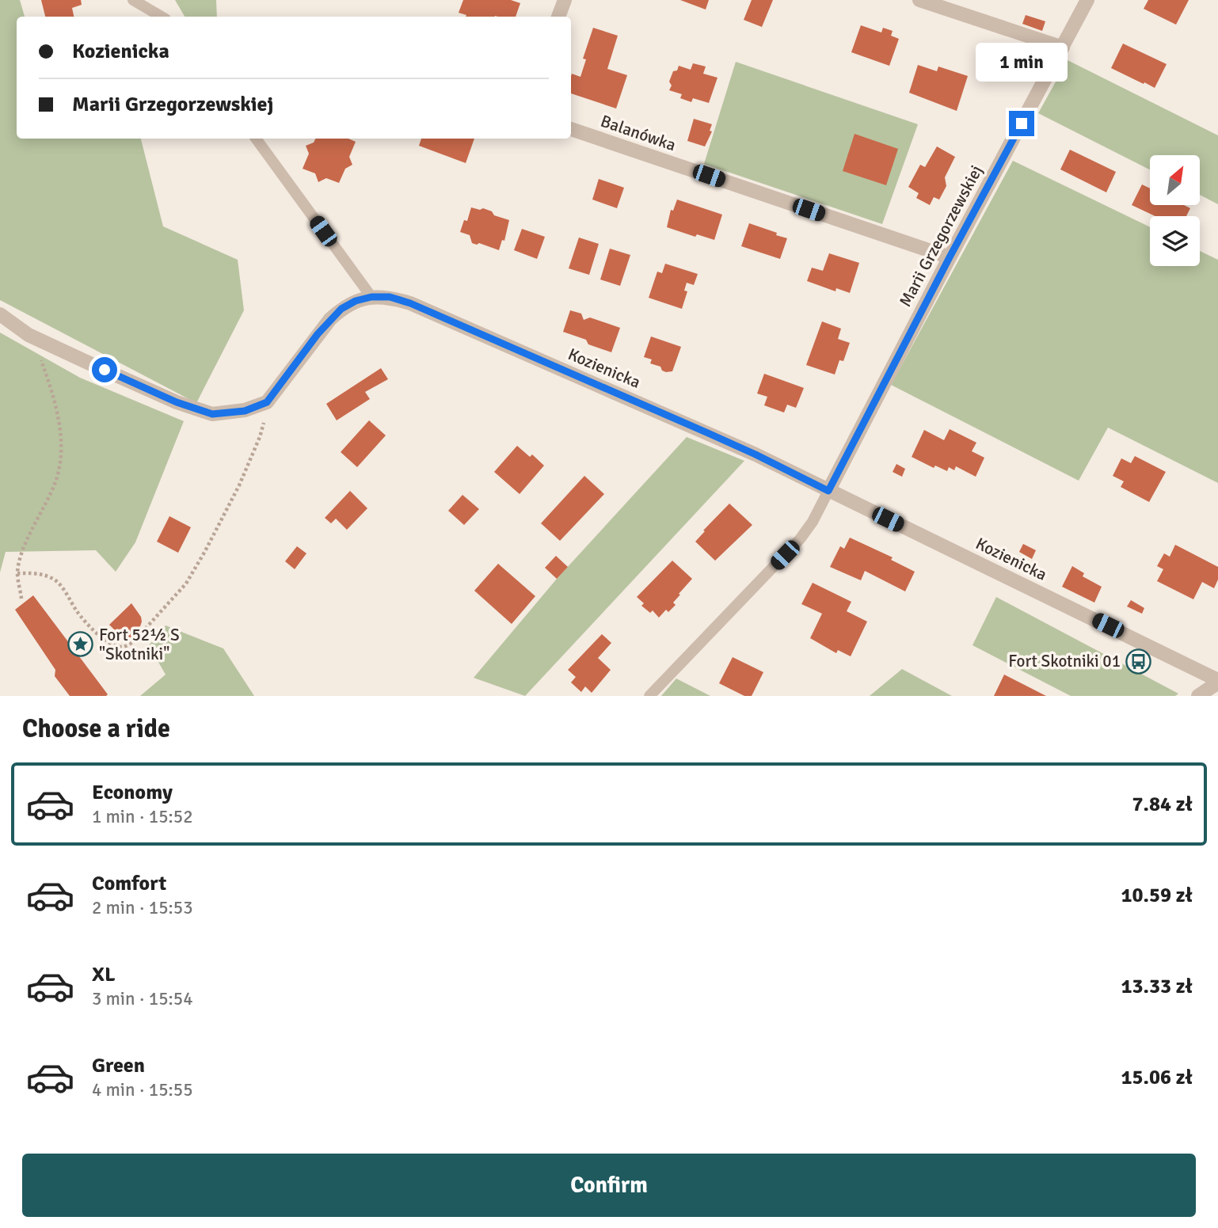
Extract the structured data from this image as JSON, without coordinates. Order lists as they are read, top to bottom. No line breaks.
{"streets":{"street":["Balanówka","Marii Grzegorzewskiej","Kozienicka"]},"crossings":[["Balanówka","Marii Grzegorzewskiej"],["Marii Grzegorzewskiej","Kozienicka"]],"places":{"place":["Fort 52½ S \"Skotniki\""],"bus stop":["Fort Skotniki 01"]},"north":"top right","page":{"banner":["Kozienicka","Marii Grzegorzewskiej"],"bubble":"1 min","heading":"Choose a ride","list":[{"name":"Economy","note":"1 min · 15:52","value":"7.84 zł"},{"name":"Comfort","note":"2 min · 15:53","value":"10.59 zł"},{"name":"XL","note":"3 min · 15:54","value":"13.33 zł"},{"name":"Green","note":"4 min · 15:55","value":"15.06 zł"}],"buttons":"Confirm"}}
